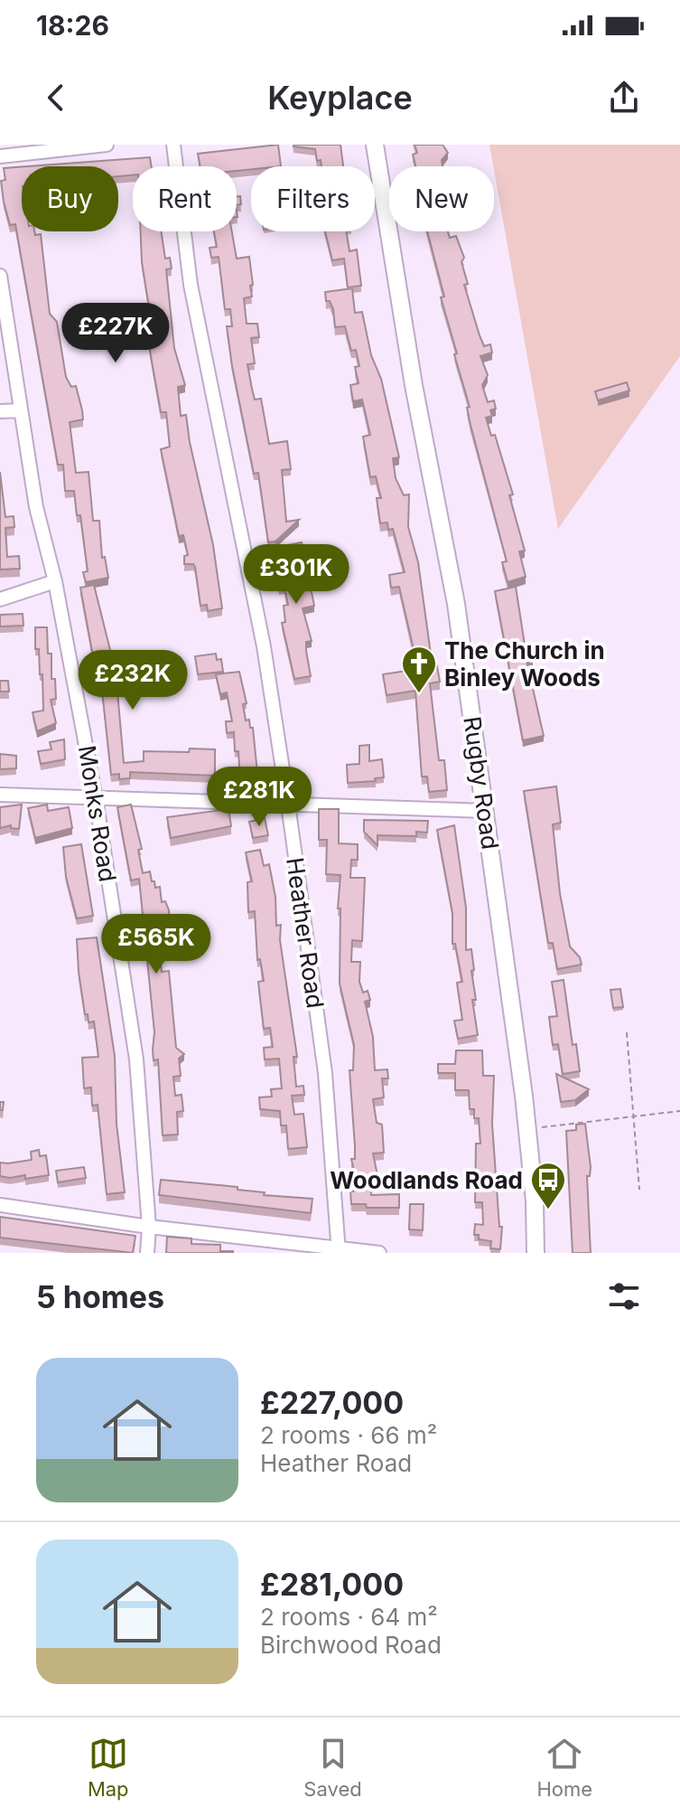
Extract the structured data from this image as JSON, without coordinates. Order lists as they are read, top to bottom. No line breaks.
{"streets":{"main road":["Rugby Road"],"street":["Monks Road","Heather Road"]},"places":{"church":["The Church in Binley Woods"],"bus stop":["Woodlands Road"]},"page":{"status":"18:26","header":"Keyplace","chip":["Buy","Rent","Filters","New"],"price":["£227K","£301K","£232K","£281K","£565K"],"heading":"5 homes","list":[{"name":"£227,000","note":"2 rooms · 66 m² · Heather Road"},{"name":"£281,000","note":"2 rooms · 64 m² · Birchwood Road"}],"tabs":["Map","Saved","Home"]}}
